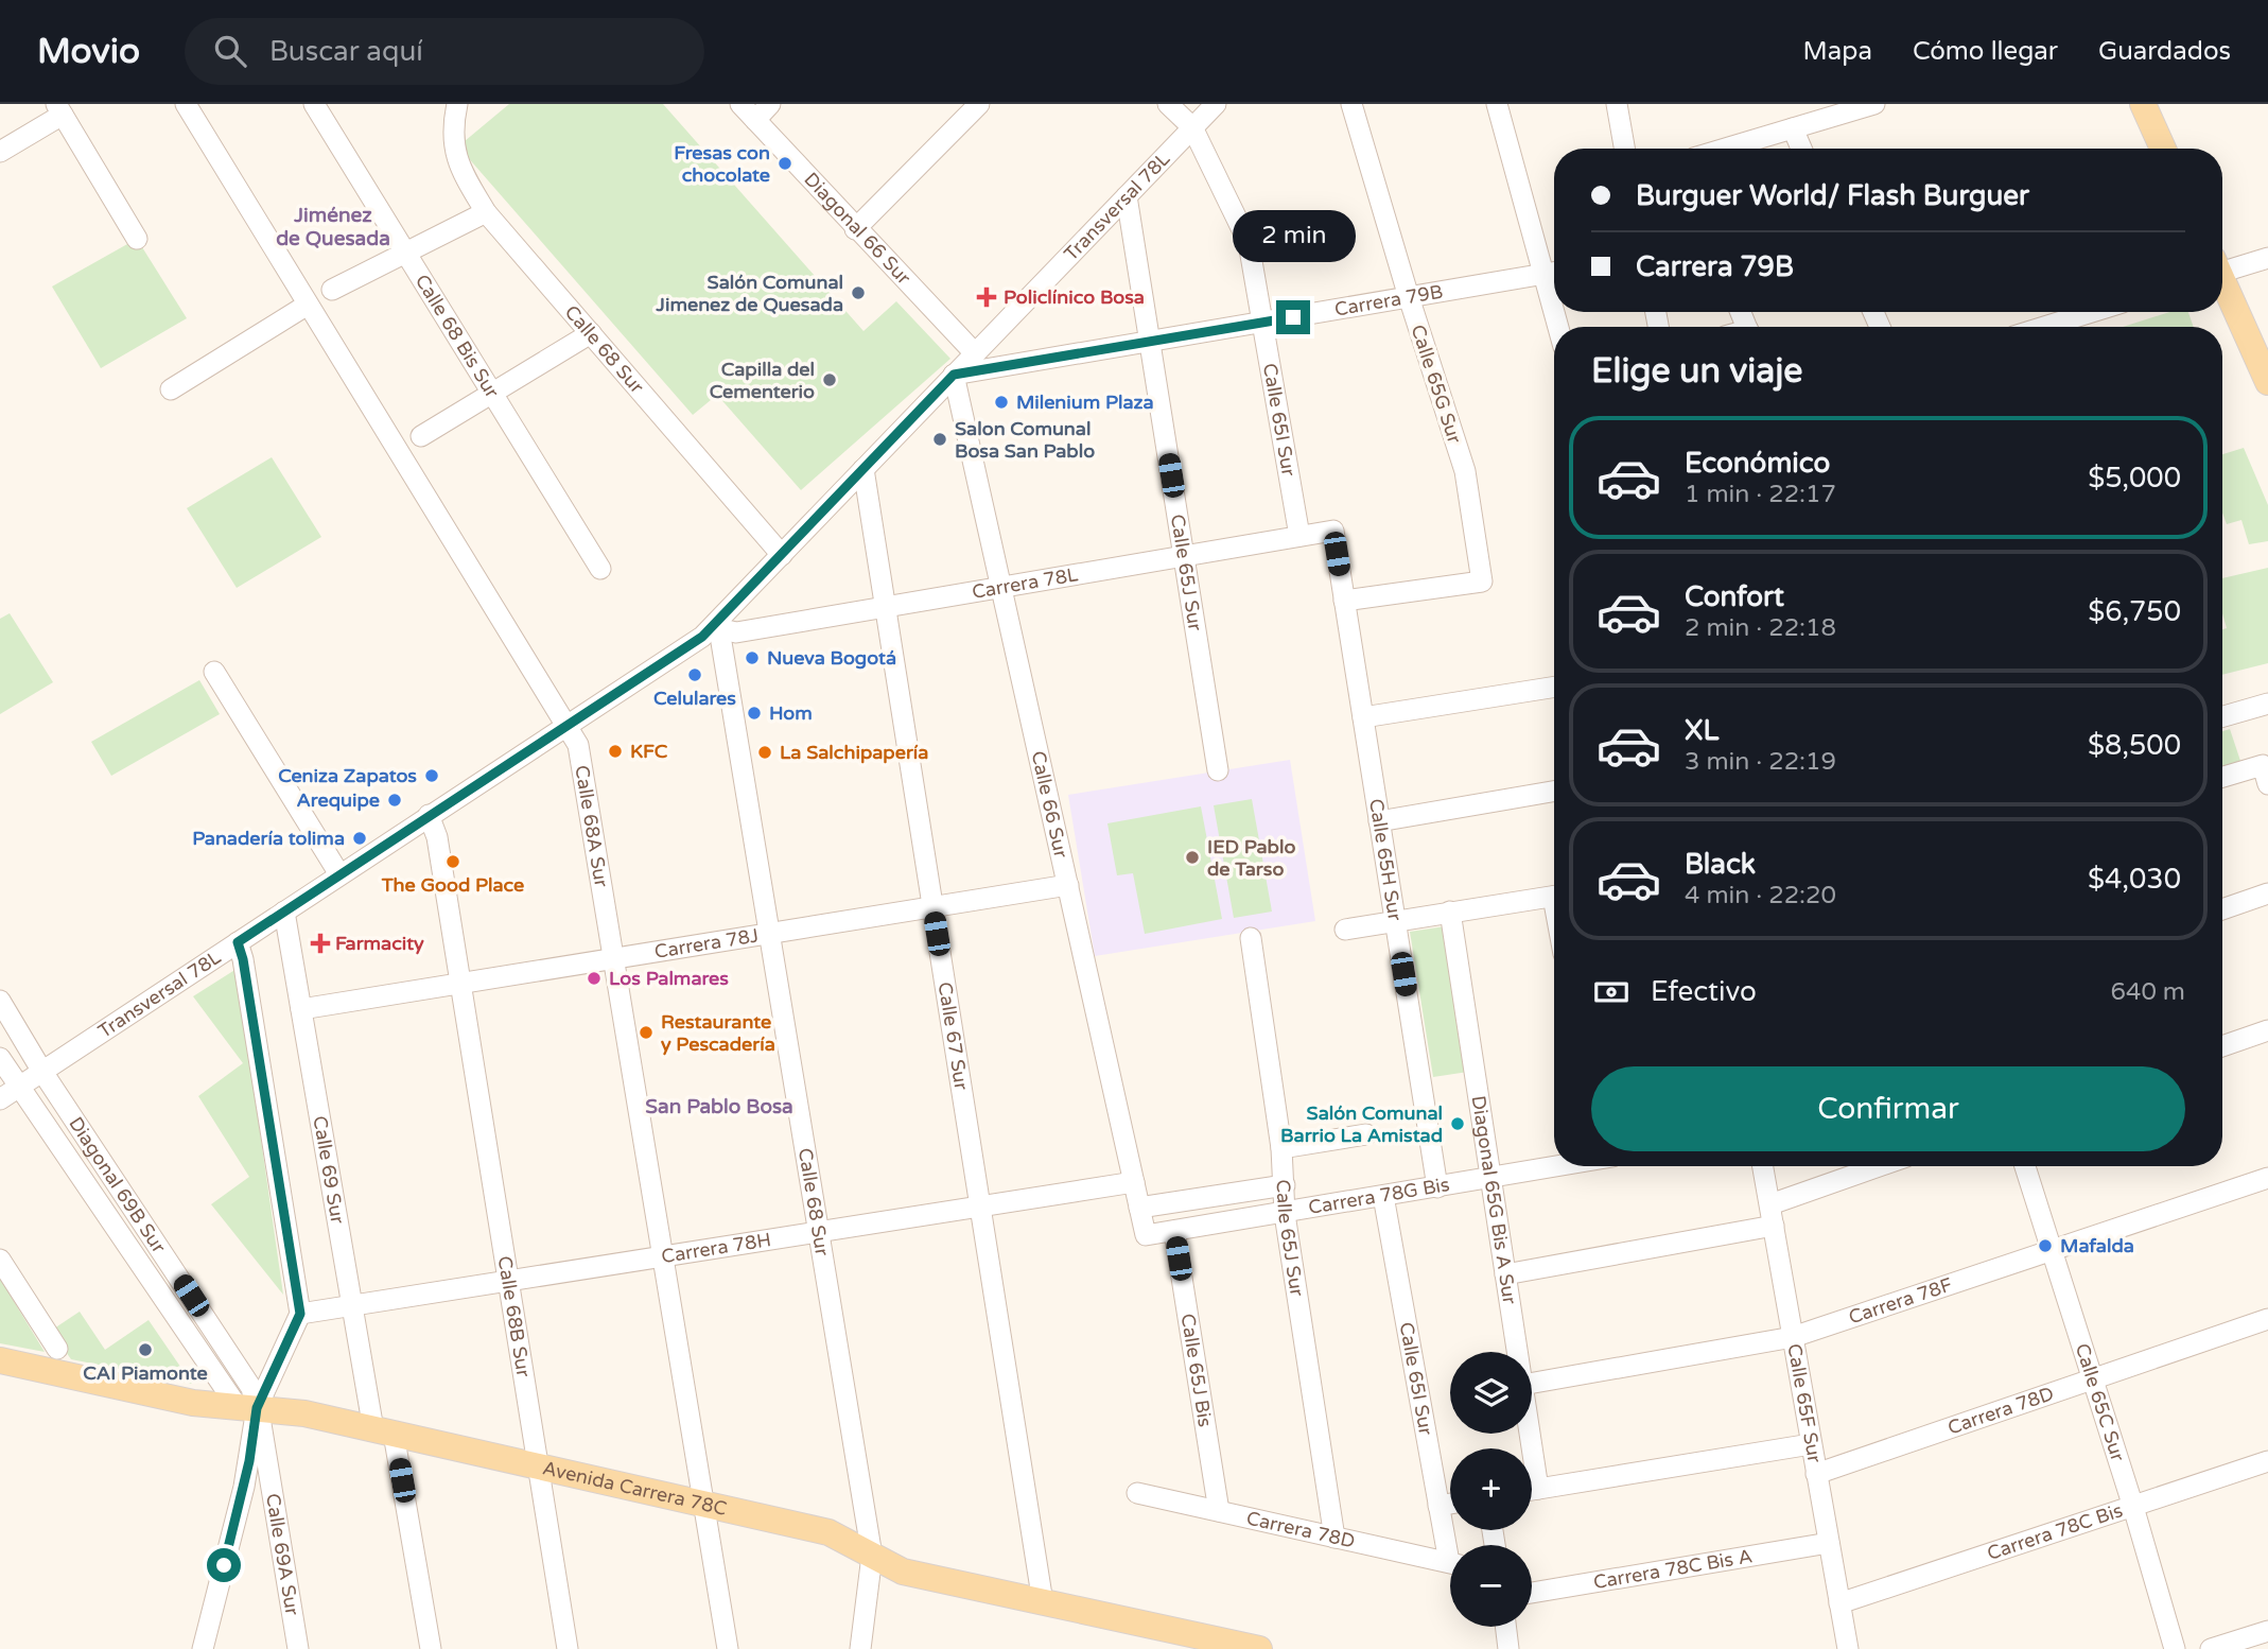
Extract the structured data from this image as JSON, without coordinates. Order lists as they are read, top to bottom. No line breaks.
{"streets":{"main road":["Avenida Carrera 78C"],"street":["Transversal 78L","Diagonal 66 Sur","Carrera 79B","Calle 68 Bis Sur","Calle 68 Sur","Calle 65G Sur","Calle 65I Sur","Calle 65J Sur","Carrera 78L","Calle 66 Sur","Calle 68A Sur","Calle 65H Sur","Carrera 78J","Calle 67 Sur","Calle 69 Sur","Diagonal 69B Sur","Carrera 78G Bis","Diagonal 65G Bis A Sur","Carrera 78H","Carrera 78F","Calle 68B Sur","Calle 65J Bis","Calle 65F Sur","Calle 65C Sur","Carrera 78D","Carrera 78C Bis","Calle 69A Sur","Carrera 78C Bis A"]},"crossings":[["Transversal 78L","Diagonal 66 Sur"],["Transversal 78L","Carrera 79B"],["Transversal 78L","Calle 68 Sur"],["Transversal 78L","Calle 65I Sur"],["Transversal 78L","Calle 65J Sur"],["Transversal 78L","Carrera 78L"],["Transversal 78L","Calle 66 Sur"],["Transversal 78L","Calle 68A Sur"],["Transversal 78L","Calle 67 Sur"],["Transversal 78L","Calle 69 Sur"],["Transversal 78L","Diagonal 69B Sur"],["Transversal 78L","Calle 68B Sur"],["Carrera 79B","Calle 65G Sur"],["Carrera 79B","Calle 65I Sur"],["Carrera 79B","Calle 65J Sur"],["Carrera 79B","Calle 66 Sur"],["Calle 68 Sur","Carrera 78L"],["Calle 68 Sur","Carrera 78J"],["Calle 68 Sur","Carrera 78H"],["Calle 68 Sur","Avenida Carrera 78C"],["Calle 65G Sur","Calle 65H Sur"],["Calle 65I Sur","Carrera 78L"],["Calle 65I Sur","Carrera 78G Bis"],["Calle 65J Sur","Carrera 78L"],["Calle 65J Sur","Carrera 78G Bis"],["Calle 65J Sur","Carrera 78D"],["Carrera 78L","Calle 66 Sur"],["Carrera 78L","Calle 65H Sur"],["Carrera 78L","Calle 67 Sur"],["Calle 66 Sur","Carrera 78J"],["Calle 66 Sur","Carrera 78G Bis"],["Calle 66 Sur","Carrera 78H"],["Calle 68A Sur","Carrera 78J"],["Calle 68A Sur","Carrera 78H"],["Calle 68A Sur","Avenida Carrera 78C"],["Calle 65H Sur","Carrera 78G Bis"],["Carrera 78J","Calle 67 Sur"],["Carrera 78J","Calle 69 Sur"],["Carrera 78J","Calle 68B Sur"],["Calle 67 Sur","Carrera 78H"],["Calle 67 Sur","Avenida Carrera 78C"],["Calle 69 Sur","Carrera 78H"],["Calle 69 Sur","Avenida Carrera 78C"],["Diagonal 69B Sur","Avenida Carrera 78C"],["Diagonal 69B Sur","Calle 69A Sur"],["Carrera 78G Bis","Diagonal 65G Bis A Sur"],["Carrera 78G Bis","Calle 65J Bis"],["Carrera 78H","Calle 68B Sur"],["Carrera 78F","Calle 65F Sur"],["Carrera 78F","Calle 65C Sur"],["Calle 68B Sur","Avenida Carrera 78C"],["Calle 65J Bis","Carrera 78D"],["Calle 65F Sur","Carrera 78D"],["Calle 65F Sur","Carrera 78C Bis"],["Calle 65F Sur","Carrera 78C Bis A"],["Calle 65C Sur","Carrera 78D"],["Calle 65C Sur","Carrera 78C Bis"],["Avenida Carrera 78C","Calle 69A Sur"]],"districts":["Jiménez de Quesada","San Pablo Bosa"],"places":{"other":["Fresas con chocolate","Salón Comunal Jimenez de Quesada","Capilla del Cementerio","Milenium Plaza","Salon Comunal Bosa San Pablo","Nueva Bogotá","Celulares","Hom","KFC","La Salchipapería","Ceniza Zapatos","Arequipe","Panadería tolima","IED Pablo de Tarso","The Good Place","Los Palmares","Restaurante y Pescadería","Salón Comunal Barrio La Amistad","Mafalda","CAI Piamonte"],"health":["Policlínico Bosa","Farmacity"]},"page":{"header":"Movio","search":"Buscar aquí","nav":["Mapa","Cómo llegar","Guardados"],"banner":["Burguer World/ Flash Burguer","Carrera 79B"],"bubble":"2 min","heading":"Elige un viaje","list":[{"name":"Económico","note":"1 min · 22:17","value":"$5,000"},{"name":"Confort","note":"2 min · 22:18","value":"$6,750"},{"name":"XL","note":"3 min · 22:19","value":"$8,500"},{"name":"Black","note":"4 min · 22:20","value":"$4,030"}],"pay":["Efectivo","640 m"],"buttons":"Confirmar","map_buttons":["+","−"]}}
